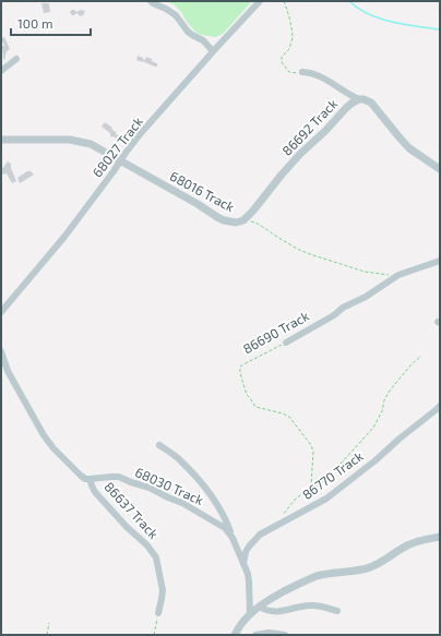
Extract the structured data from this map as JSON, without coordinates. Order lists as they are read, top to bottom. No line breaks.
{"streets":{"street":["86692 Track","68027 Track","68016 Track","86690 Track","86770 Track","68030 Track","86637 Track"]},"crossings":[["86692 Track","68016 Track"],["68027 Track","68016 Track"],["68016 Track","86690 Track"],["86770 Track","68030 Track"],["68030 Track","86637 Track"]],"scale_bar":"100 m"}
